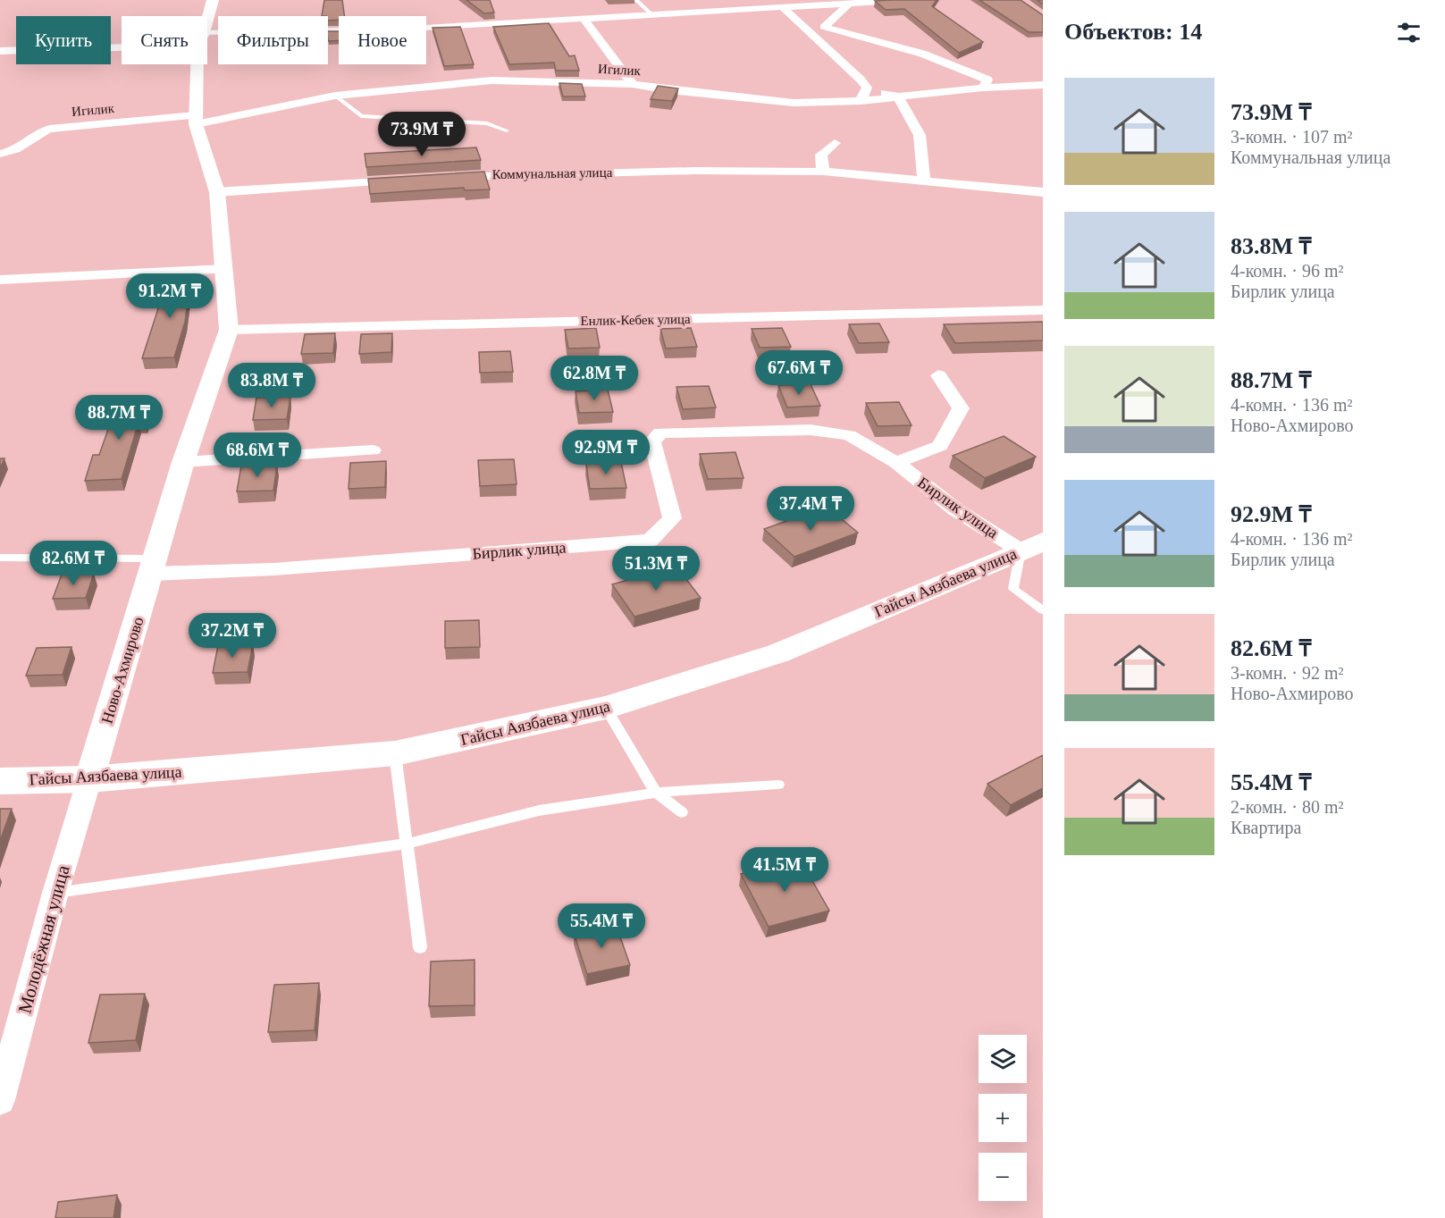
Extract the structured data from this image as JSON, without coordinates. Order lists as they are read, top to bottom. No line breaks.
{"streets":{"highway":["Гайсы Аязбаева улица"],"street":["Игилик","Коммунальная улица","Енлик-Кебек улица","Бирлик улица","Ново-Ахмирово","Молодёжная улица"]},"crossings":[["Игилик","Ново-Ахмирово"],["Енлик-Кебек улица","Ново-Ахмирово"],["Бирлик улица","Гайсы Аязбаева улица"],["Бирлик улица","Ново-Ахмирово"],["Гайсы Аязбаева улица","Ново-Ахмирово"],["Гайсы Аязбаева улица","Молодёжная улица"],["Ново-Ахмирово","Молодёжная улица"]],"page":{"heading":"Объектов: 14","chip":["Купить","Снять","Фильтры","Новое"],"list":[{"name":"73.9M ₸","note":"3-комн. · 107 m² · Коммунальная улица"},{"name":"83.8M ₸","note":"4-комн. · 96 m² · Бирлик улица"},{"name":"88.7M ₸","note":"4-комн. · 136 m² · Ново-Ахмирово"},{"name":"92.9M ₸","note":"4-комн. · 136 m² · Бирлик улица"},{"name":"82.6M ₸","note":"3-комн. · 92 m² · Ново-Ахмирово"},{"name":"55.4M ₸","note":"2-комн. · 80 m² · Квартира"}],"price":["73.9M ₸","91.2M ₸","67.6M ₸","62.8M ₸","83.8M ₸","88.7M ₸","92.9M ₸","68.6M ₸","37.4M ₸","82.6M ₸","51.3M ₸","37.2M ₸","41.5M ₸","55.4M ₸"],"map_buttons":["+","−"]}}
